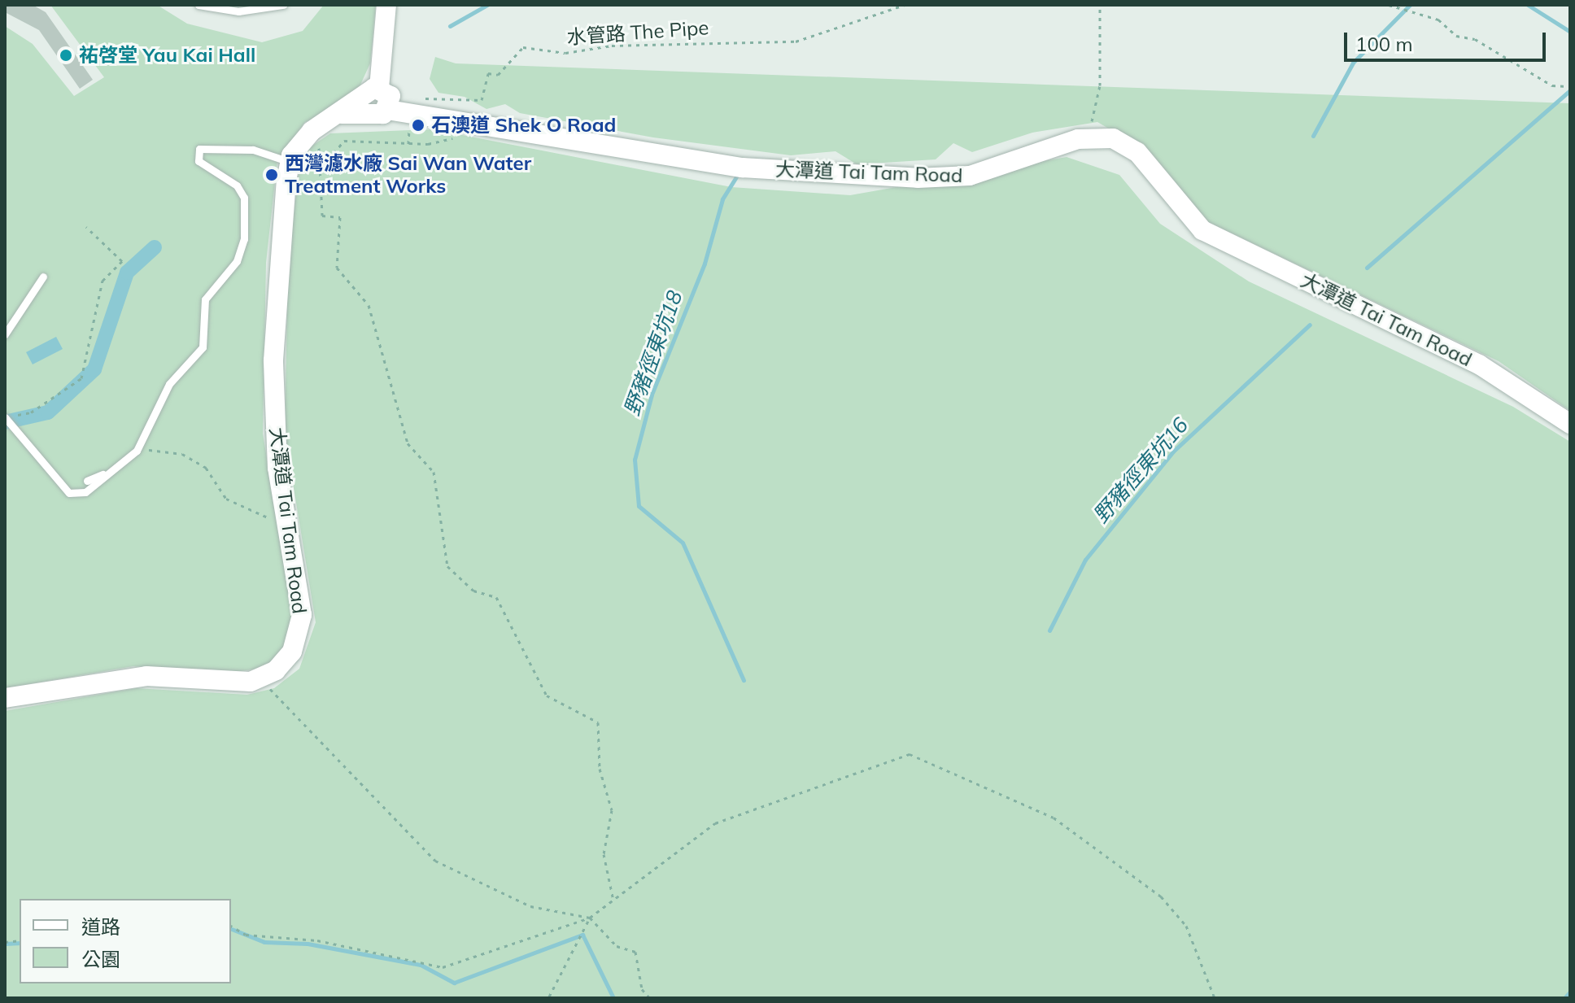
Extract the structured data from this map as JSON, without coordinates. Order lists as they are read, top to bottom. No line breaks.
{"streets":{"main road":["大潭道 Tai Tam Road"],"path":["水管路 The Pipe"]},"water":["野豬徑東坑18","野豬徑東坑16"],"places":["祐啓堂 Yau Kai Hall","石澳道 Shek O Road","西灣濾水廠 Sai Wan Water Treatment Works"],"legend":["道路","公園"],"scale_bar":"100 m"}
